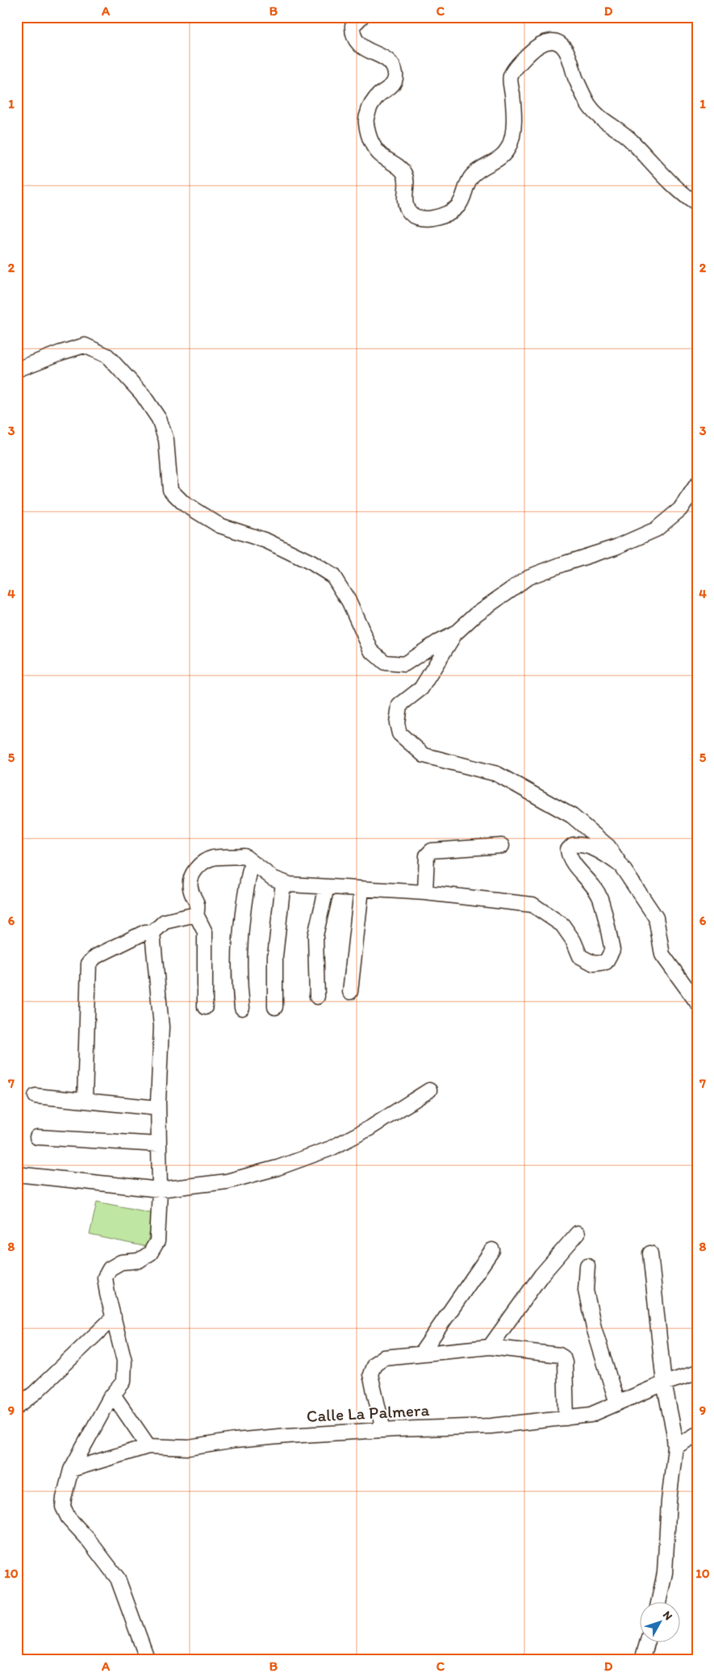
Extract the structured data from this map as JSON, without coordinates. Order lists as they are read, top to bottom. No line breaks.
{"streets":{"street":["Calle La Palmera"]},"north":"top right","grid":{"columns":["A","B","C","D"],"rows":["1","2","3","4","5","6","7","8","9","10"]}}
